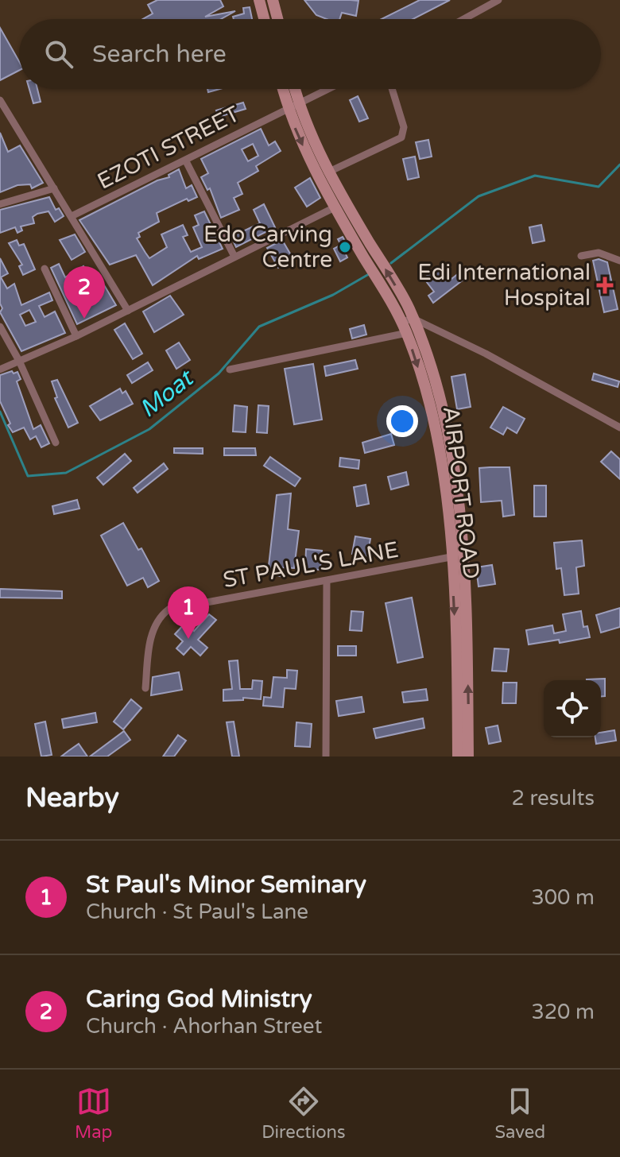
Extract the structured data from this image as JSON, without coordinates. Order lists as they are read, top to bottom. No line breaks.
{"streets":{"main road":["AIRPORT ROAD"],"street":["EZOTI STREET","ST PAUL'S LANE"]},"crossings":[["EZOTI STREET","AIRPORT ROAD"],["AIRPORT ROAD","ST PAUL'S LANE"]],"water":["Moat"],"places":{"other":["Edo Carving Centre"],"health":["Edi International Hospital"]},"page":{"search":"Search here","pins":["2","1"],"heading":["Nearby","2 results"],"list":[{"mark":"1","name":"St Paul's Minor Seminary","note":"Church · St Paul's Lane","value":"300 m"},{"mark":"2","name":"Caring God Ministry","note":"Church · Ahorhan Street","value":"320 m"}],"nav":["Map","Directions","Saved"]}}
